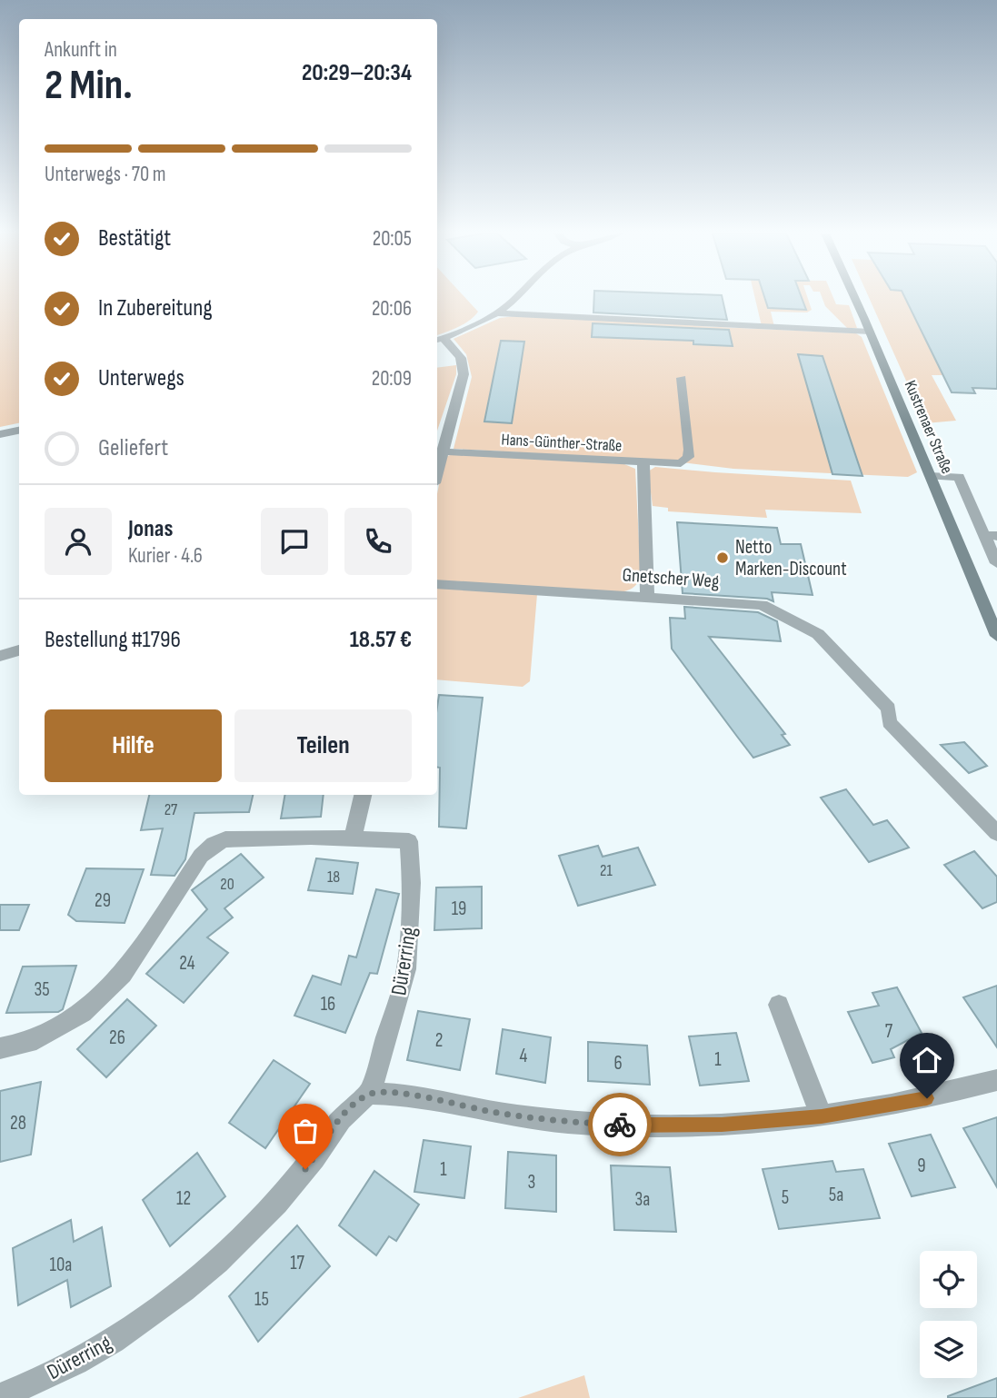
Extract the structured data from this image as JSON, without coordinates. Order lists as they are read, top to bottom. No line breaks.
{"streets":{"street":["Kustrenaer Straße","Hans-Günther-Straße","Gnetscher Weg","Dürerring"]},"places":["Netto Marken-Discount"],"house_numbers":["27","21","18","20","29","19","24","35","16","7","26","2","4","1","6","28","9","1","3","5a","5","12","3a","17","10a","15"],"page":{"heading":["2 Min.","Ankunft in","20:29–20:34"],"panel":["Jonas","Kurier · 4.6","Bestellung #1796","18.57 €"],"bar":"Unterwegs · 70 m","list":[["Bestätigt","20:05"],["In Zubereitung","20:06"],["Unterwegs","20:09"],"Geliefert"],"buttons":["Hilfe","Teilen"]}}
